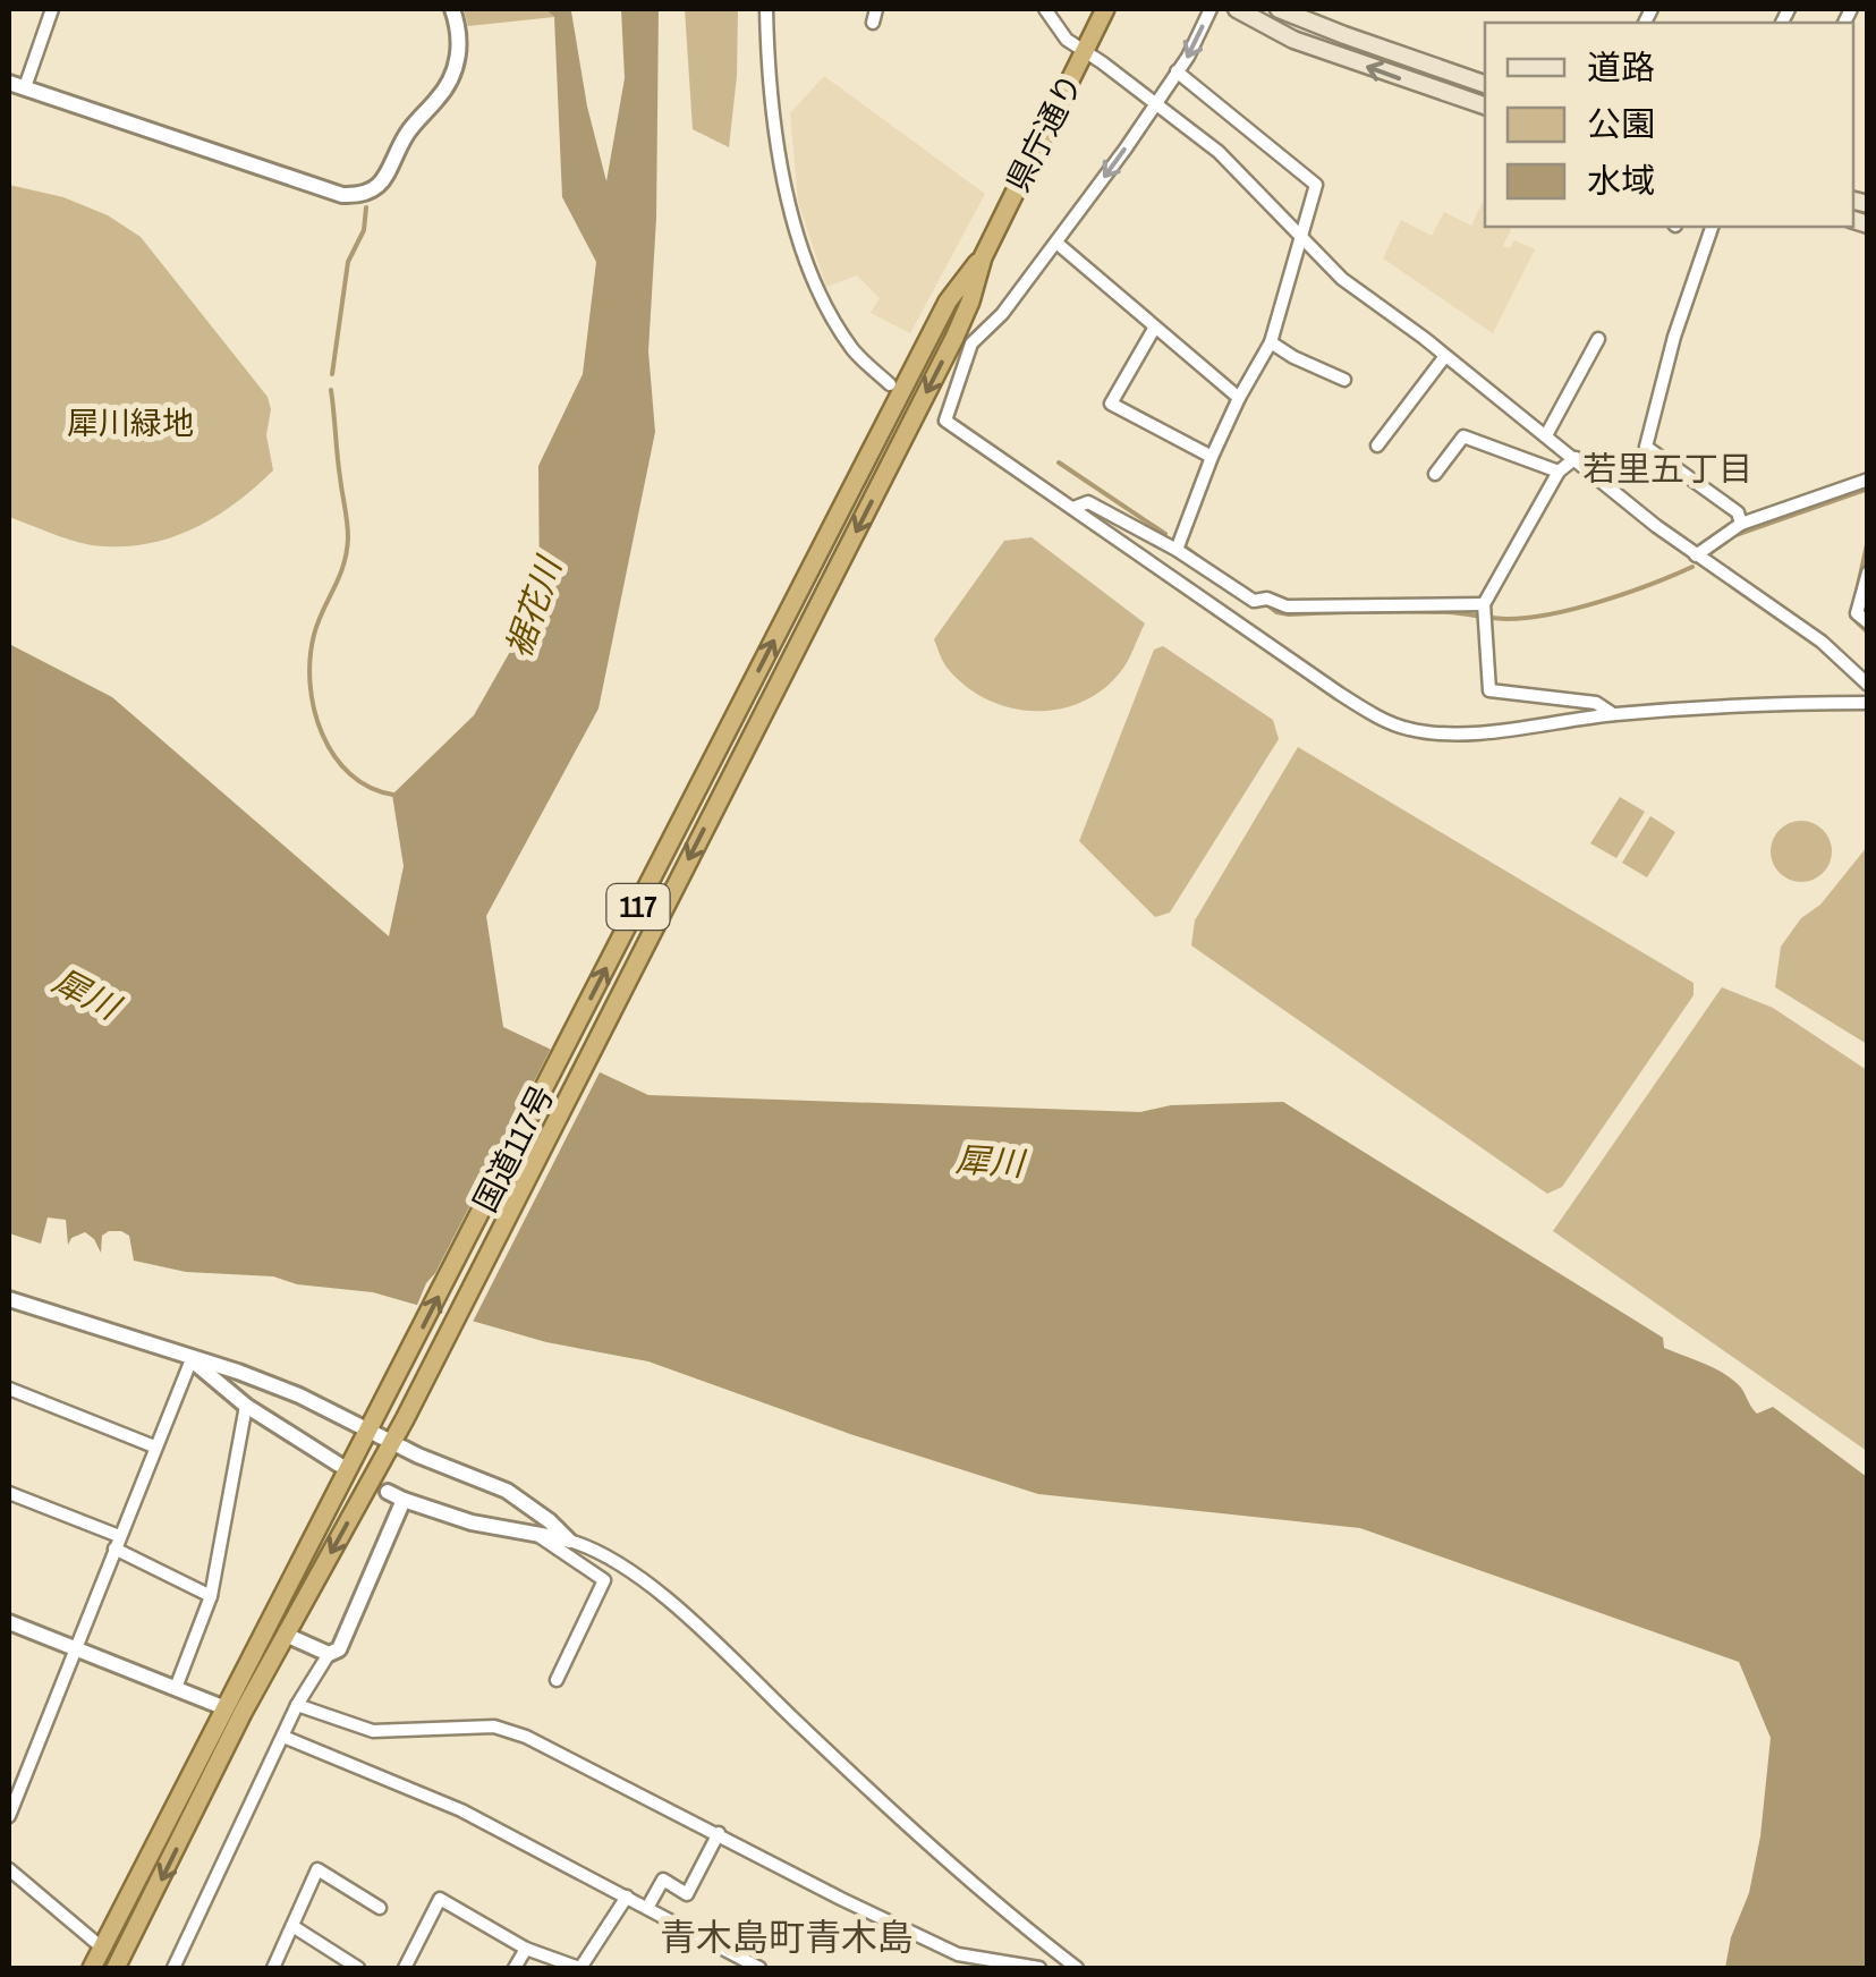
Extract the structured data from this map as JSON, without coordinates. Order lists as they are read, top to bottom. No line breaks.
{"streets":{"highway":["県庁通り","117","国道117号"]},"crossings":[["県庁通り","国道117号"]],"districts":["若里五丁目","青木島町青木島"],"water":["裾花川","犀川"],"parks":["犀川緑地"],"legend":["道路","公園","水域"]}
